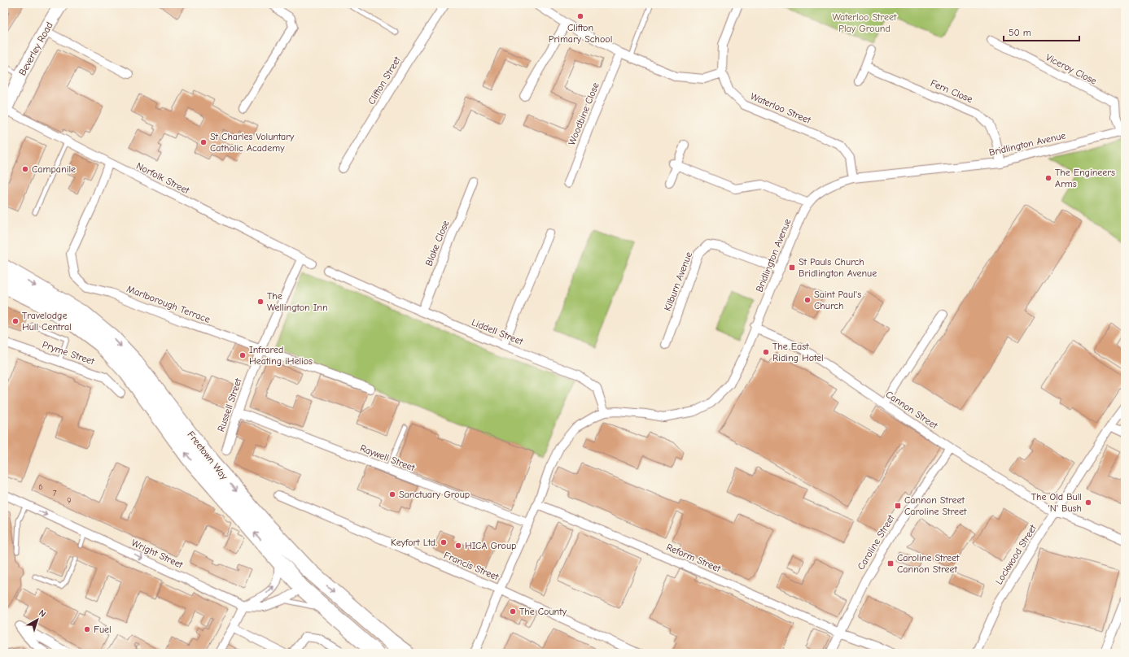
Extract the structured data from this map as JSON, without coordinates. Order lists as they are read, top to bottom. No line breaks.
{"streets":{"highway":["Freetown Way"],"main road":["Beverley Road"],"street":["Viceroy Close","Clifton Street","Fern Close","Waterloo Street","Woodbine Close","Bridlington Avenue","Norfolk Street","Blake Close","Kilburn Avenue","Marlborough Terrace","Liddell Street","Pryme Street","Russell Street","Cannon Street","Raywell Street","Caroline Street","Wright Street","Lockwood Street","Reform Street","Francis Street"]},"crossings":[["Beverley Road","Norfolk Street"],["Viceroy Close","Bridlington Avenue"],["Fern Close","Bridlington Avenue"],["Waterloo Street","Bridlington Avenue"],["Bridlington Avenue","Kilburn Avenue"],["Bridlington Avenue","Liddell Street"],["Bridlington Avenue","Cannon Street"],["Bridlington Avenue","Raywell Street"],["Bridlington Avenue","Reform Street"],["Bridlington Avenue","Francis Street"],["Norfolk Street","Marlborough Terrace"],["Norfolk Street","Russell Street"],["Blake Close","Liddell Street"],["Marlborough Terrace","Russell Street"],["Russell Street","Raywell Street"],["Cannon Street","Caroline Street"],["Cannon Street","Lockwood Street"],["Freetown Way","Wright Street"],["Caroline Street","Reform Street"]],"one_way":["Wright Street"],"parks":["Waterloo Street Play Ground"],"places":{"other":["Clifton Primary School","St Charles Voluntary Catholic Academy","Campanile","The Engineers Arms","Saint Paul's Church","The Wellington Inn","Travelodge Hull Central","The East Riding Hotel","Infrared Heating iHelios","Sanctuary Group","The Old Bull 'N' Bush","Keyfort Ltd.","HICA Group","The County","Fuel"],"transit":["St Pauls Church Bridlington Avenue","Cannon Street Caroline Street","Caroline Street Cannon Street"]},"house_numbers":["6","7","9"],"scale_bar":"50 m","north":"top right"}
